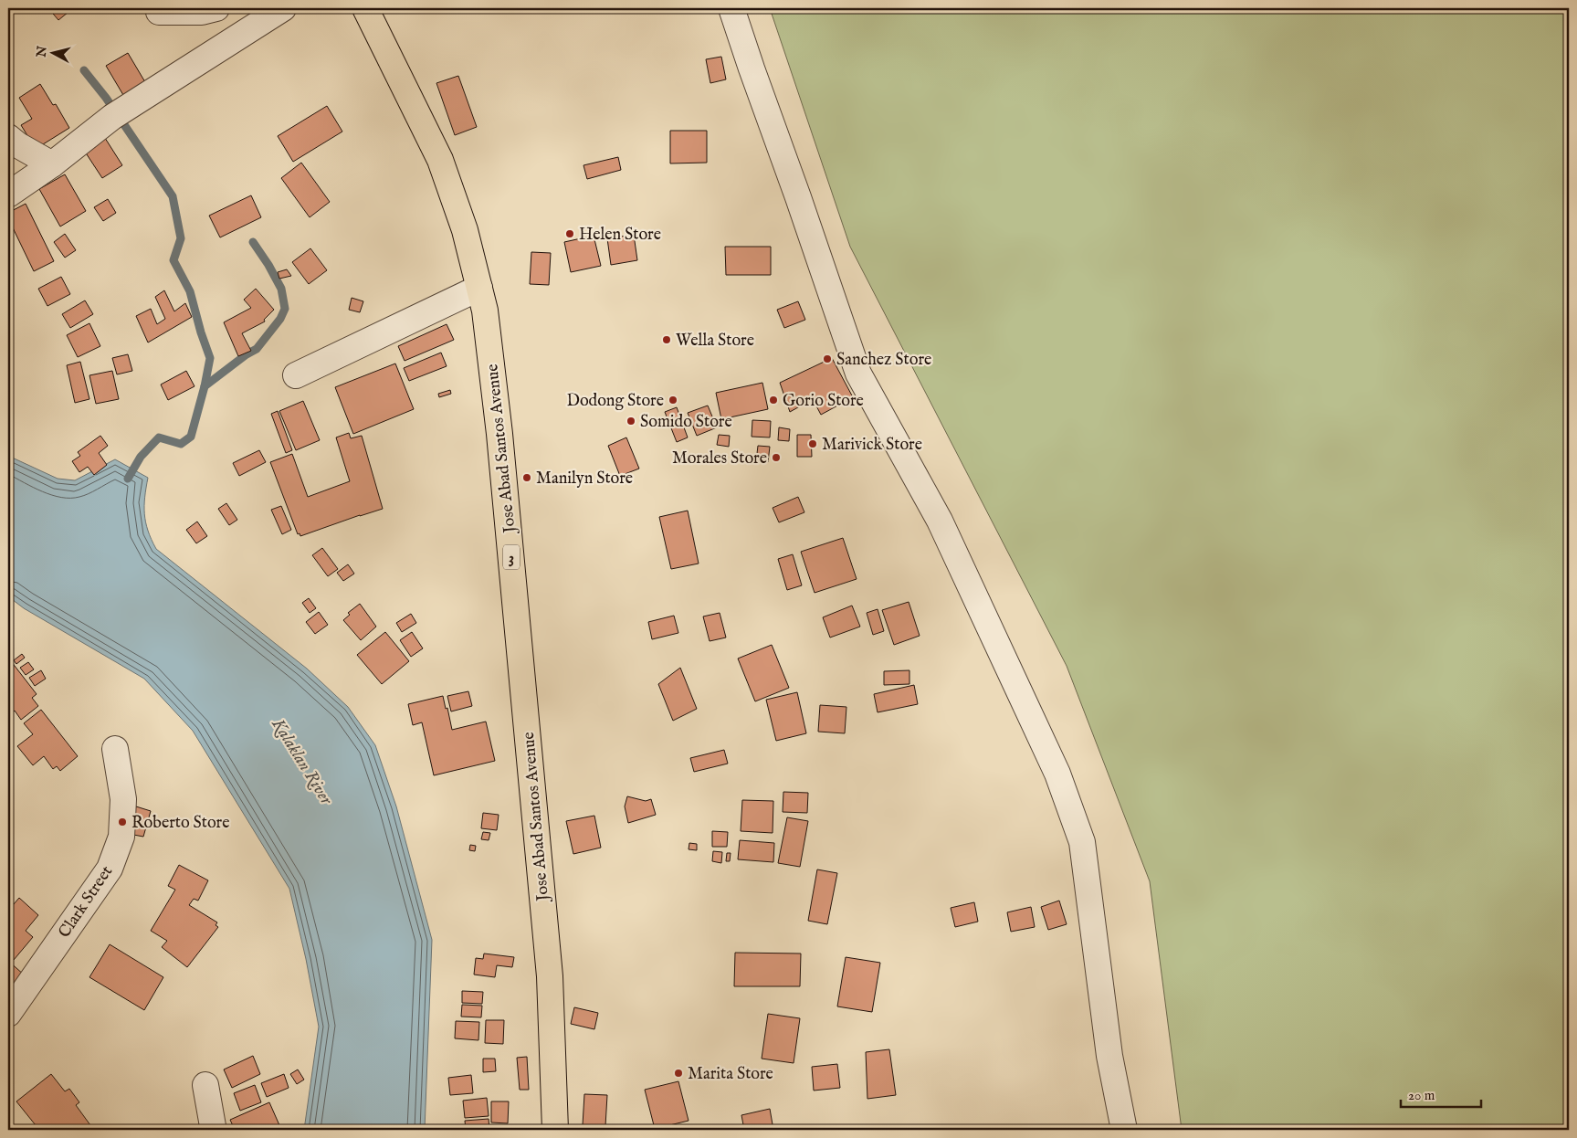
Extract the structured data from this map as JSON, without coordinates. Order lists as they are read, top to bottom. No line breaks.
{"streets":{"highway":["Jose Abad Santos Avenue","3"],"street":["Clark Street"]},"water":["Kalaklan River"],"places":["Helen Store","Wella Store","Sanchez Store","Dodong Store","Gorio Store","Somido Store","Marivick Store","Morales Store","Manilyn Store","Roberto Store","Marita Store"],"scale_bar":"20 m","north":"left"}
